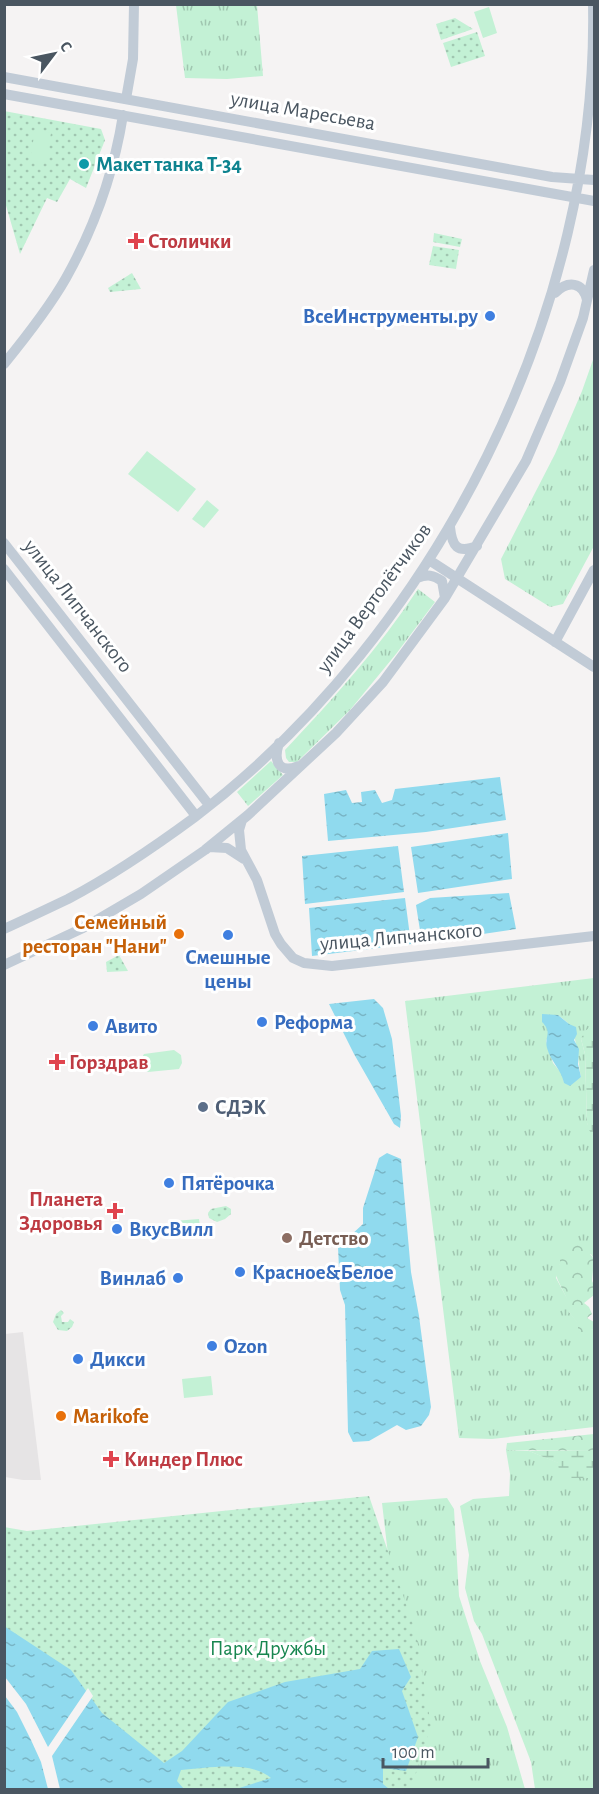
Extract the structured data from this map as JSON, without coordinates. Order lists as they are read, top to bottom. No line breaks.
{"streets":{"street":["улица Маресьева","улица Вертолётчиков","улица Липчанского"]},"crossings":[["улица Маресьева","улица Вертолётчиков"],["улица Вертолётчиков","улица Липчанского"]],"parks":["Парк Дружбы"],"places":{"other":["Макет танка Т-34","ВсеИнструменты.ру","Семейный ресторан \"Нани\"","Смешные цены","Реформа","Авито","СДЭК","Пятёрочка","ВкусВилл","Детство","Красное&Белое","Винлаб","Ozon","Дикси","Marikofe"],"health":["Столички","Горздрав","Планета Здоровья","Киндер Плюс"]},"scale_bar":"100 m","north":"top right"}
